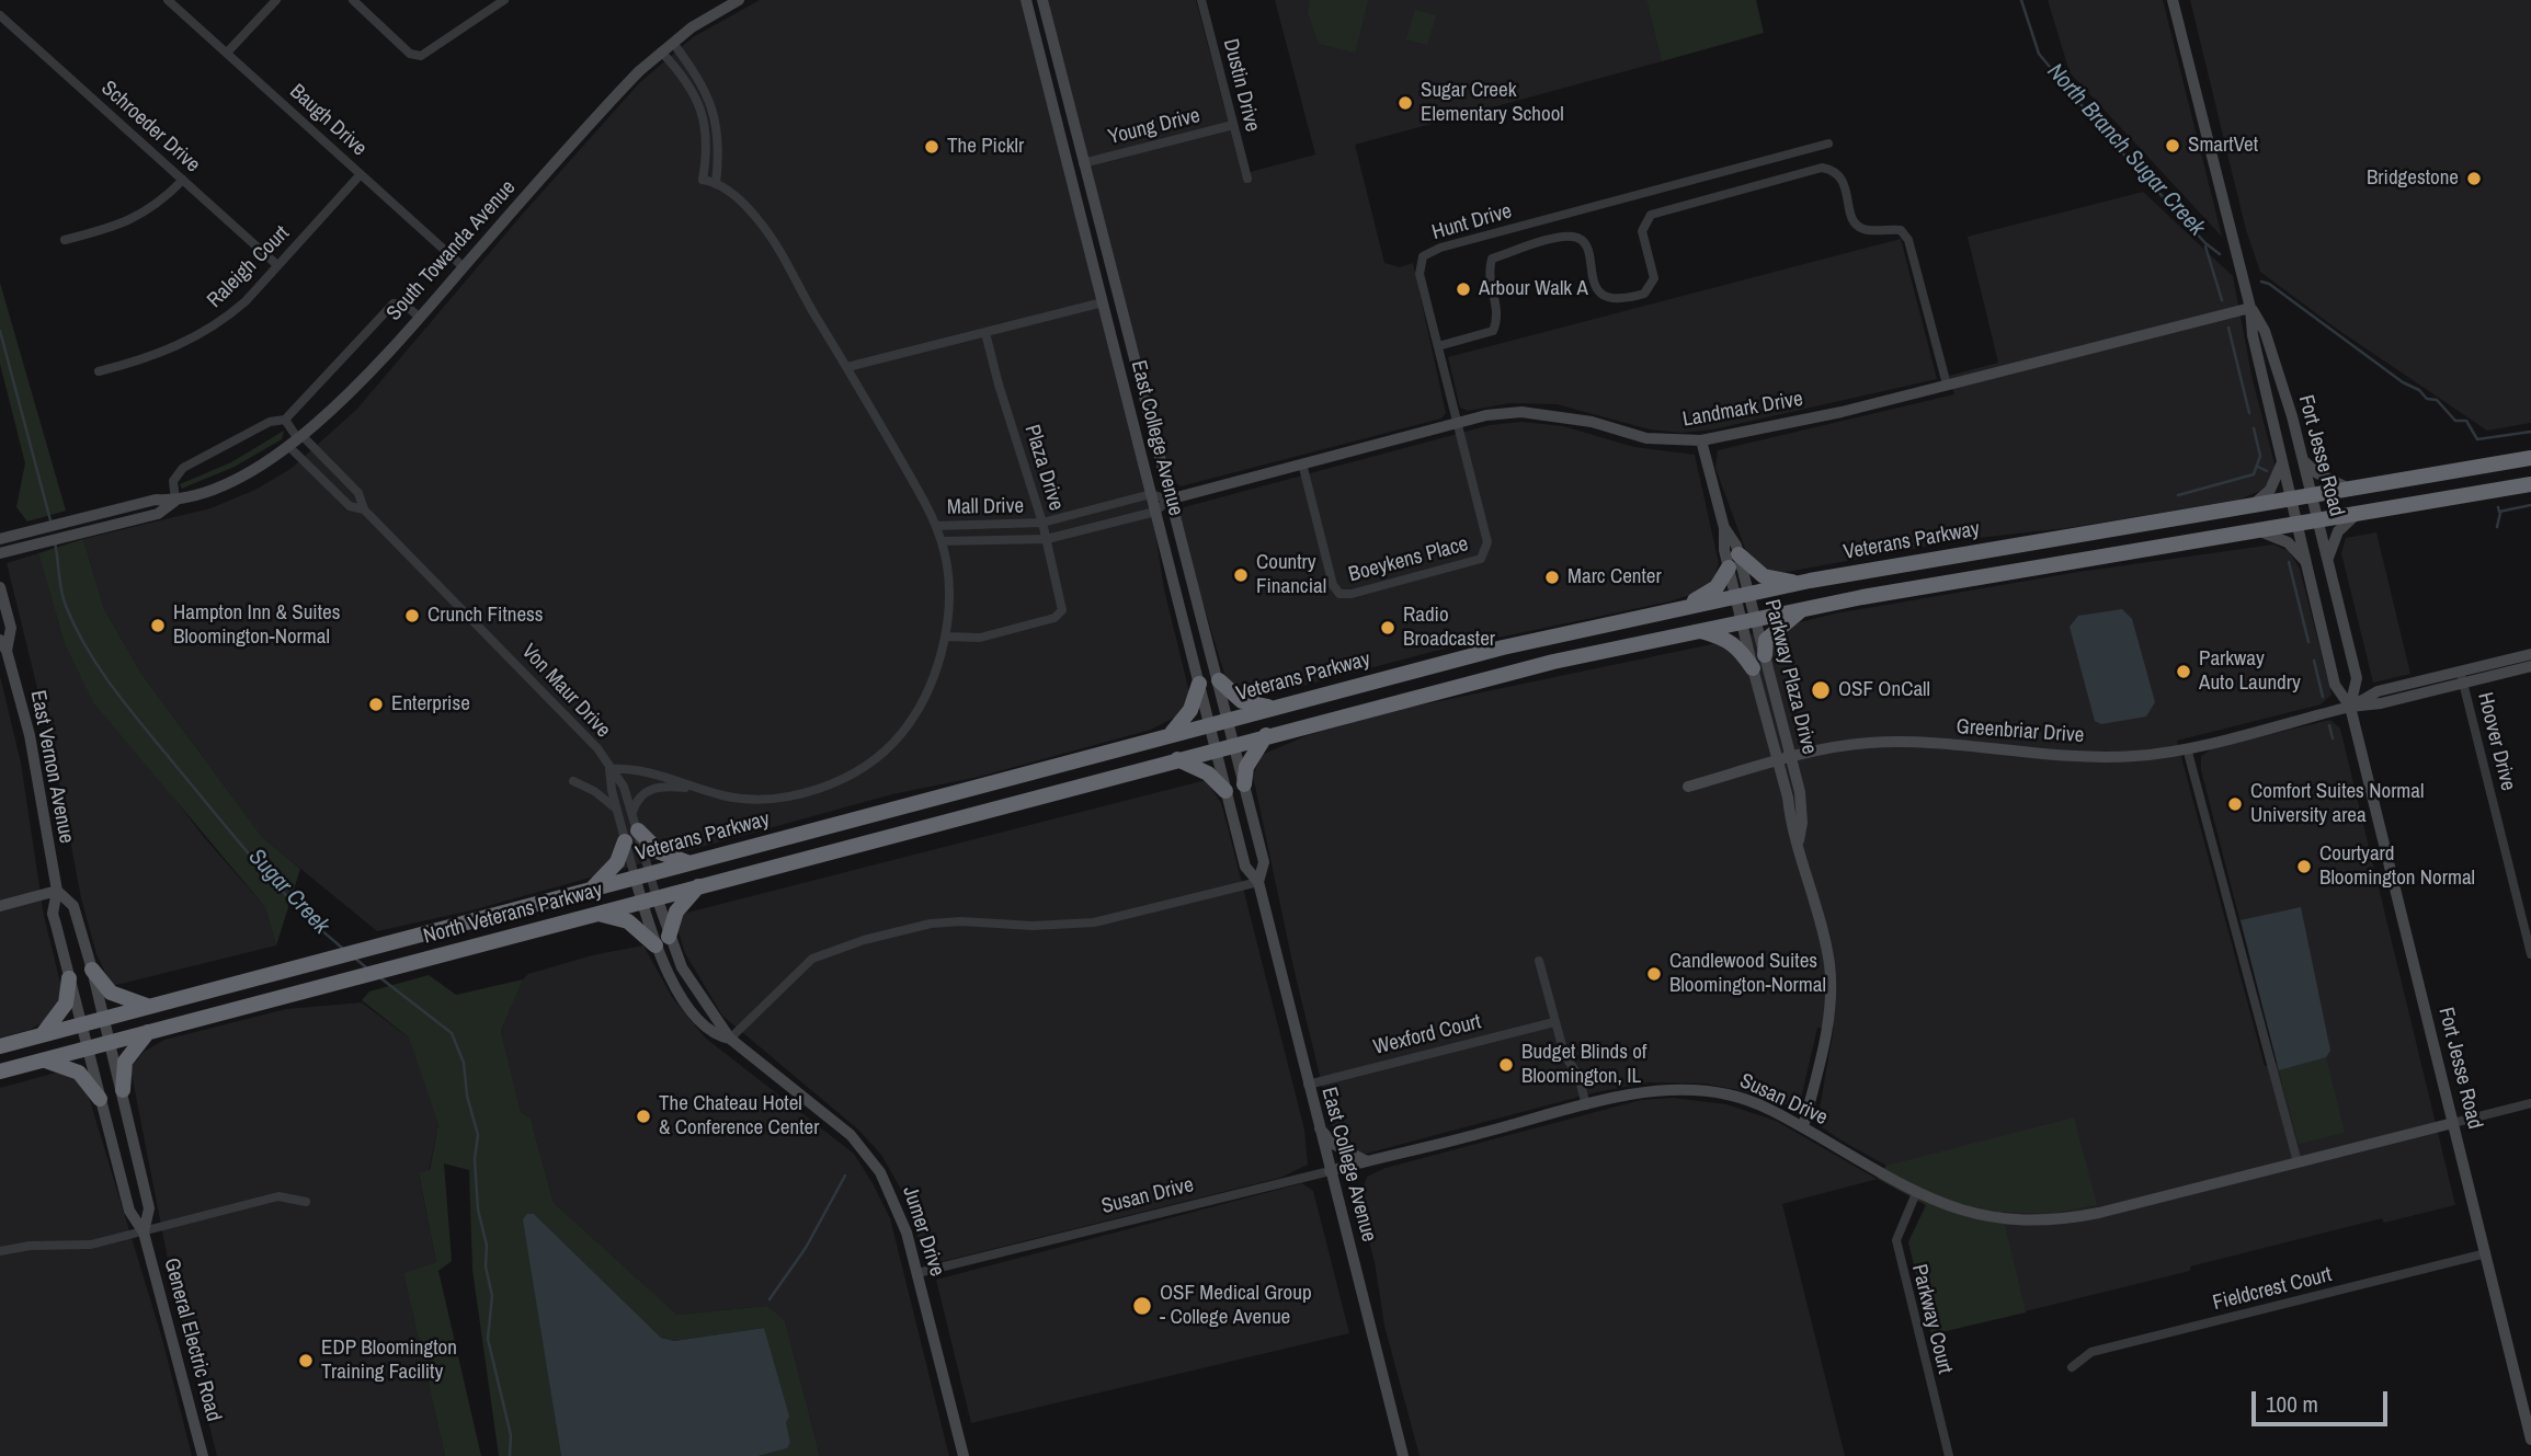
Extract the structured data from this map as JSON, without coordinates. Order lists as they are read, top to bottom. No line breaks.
{"streets":{"highway":["Veterans Parkway","North Veterans Parkway"],"main road":["South Towanda Avenue","Landmark Drive","East College Avenue","Fort Jesse Road","Parkway Plaza Drive","Greenbriar Drive","East Vernon Avenue","Susan Drive","Jumer Drive","General Electric Road"],"street":["Dustin Drive","Baugh Drive","Schroeder Drive","Young Drive","Hunt Drive","Raleigh Court","Plaza Drive","Mall Drive","Boeykens Place","Von Maur Drive","Hoover Drive","Wexford Court","Fieldcrest Court","Parkway Court"]},"crossings":[["Dustin Drive","Young Drive"],["Baugh Drive","South Towanda Avenue"],["Baugh Drive","Raleigh Court"],["Schroeder Drive","Raleigh Court"],["Young Drive","East College Avenue"],["Hunt Drive","Landmark Drive"],["Hunt Drive","Boeykens Place"],["South Towanda Avenue","Von Maur Drive"],["Landmark Drive","East College Avenue"],["Landmark Drive","Fort Jesse Road"],["Landmark Drive","Mall Drive"],["Landmark Drive","Boeykens Place"],["Landmark Drive","Parkway Plaza Drive"],["East College Avenue","Mall Drive"],["East College Avenue","Veterans Parkway"],["East College Avenue","North Veterans Parkway"],["East College Avenue","Wexford Court"],["East College Avenue","Susan Drive"],["Fort Jesse Road","Veterans Parkway"],["Fort Jesse Road","Greenbriar Drive"],["Fort Jesse Road","Susan Drive"],["Fort Jesse Road","Fieldcrest Court"],["Plaza Drive","Mall Drive"],["Veterans Parkway","Parkway Plaza Drive"],["Veterans Parkway","Von Maur Drive"],["Veterans Parkway","East Vernon Avenue"],["Veterans Parkway","Jumer Drive"],["Parkway Plaza Drive","Greenbriar Drive"],["Parkway Plaza Drive","Susan Drive"],["Von Maur Drive","Jumer Drive"],["Greenbriar Drive","Hoover Drive"],["East Vernon Avenue","North Veterans Parkway"],["East Vernon Avenue","General Electric Road"],["North Veterans Parkway","Jumer Drive"],["North Veterans Parkway","General Electric Road"],["Susan Drive","Jumer Drive"],["Susan Drive","Parkway Court"]],"water":["North Branch Sugar Creek","Sugar Creek"],"places":["Sugar Creek Elementary School","SmartVet","The Picklr","Bridgestone","Arbour Walk A","Country Financial","Marc Center","Crunch Fitness","Hampton Inn & Suites Bloomington-Normal","Radio Broadcaster","Parkway Auto Laundry","OSF OnCall","Enterprise","Comfort Suites Normal University area","Courtyard Bloomington Normal","Candlewood Suites Bloomington-Normal","Budget Blinds of Bloomington, IL","The Chateau Hotel & Conference Center","OSF Medical Group - College Avenue","EDP Bloomington Training Facility"],"scale_bar":"100 m"}
